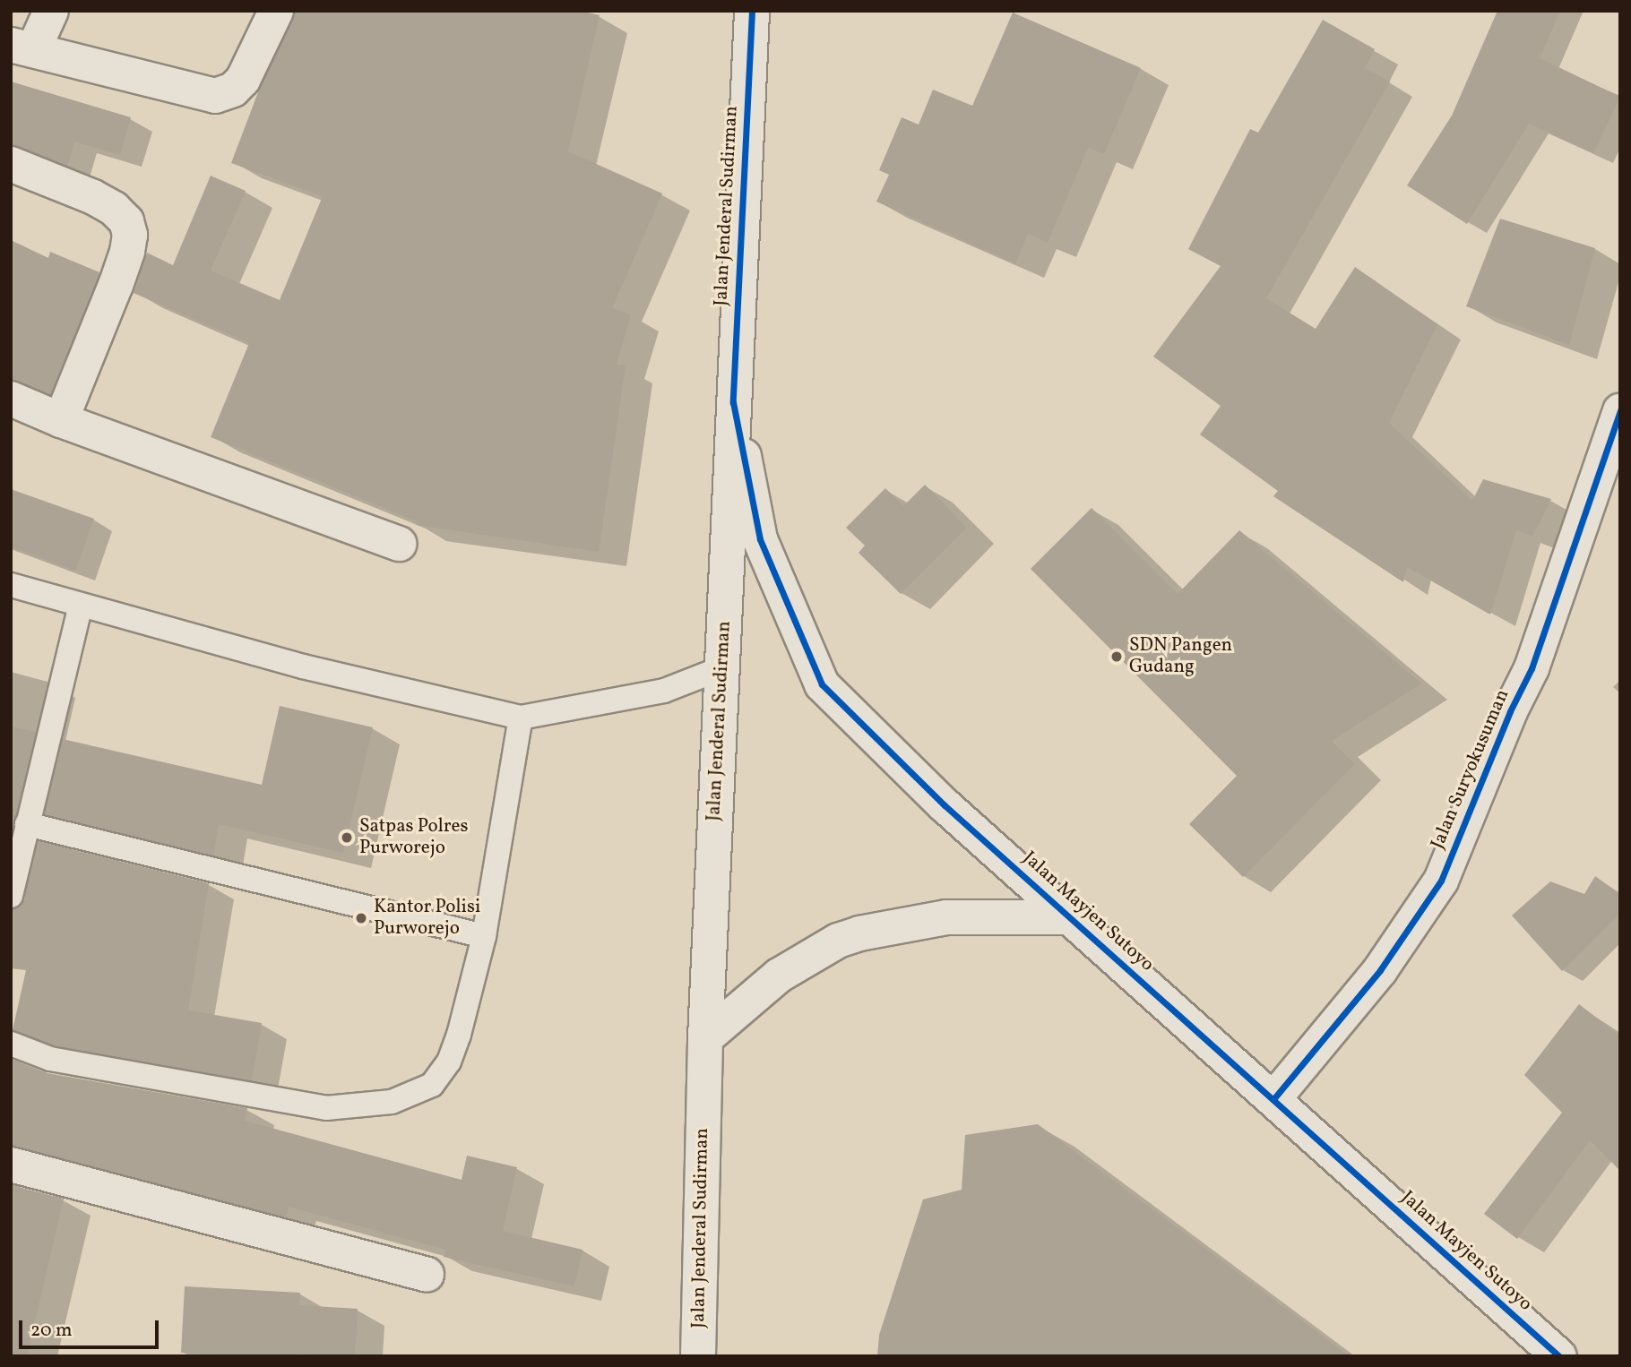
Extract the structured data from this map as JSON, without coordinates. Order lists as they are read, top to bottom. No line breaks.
{"streets":{"main road":["Jalan Jenderal Sudirman","Jalan Suryokusuman","Jalan Mayjen Sutoyo"]},"crossings":[["Jalan Jenderal Sudirman","Jalan Mayjen Sutoyo"],["Jalan Suryokusuman","Jalan Mayjen Sutoyo"]],"places":["SDN Pangen Gudang","Satpas Polres Purworejo","Kantor Polisi Purworejo"],"scale_bar":"20 m"}
